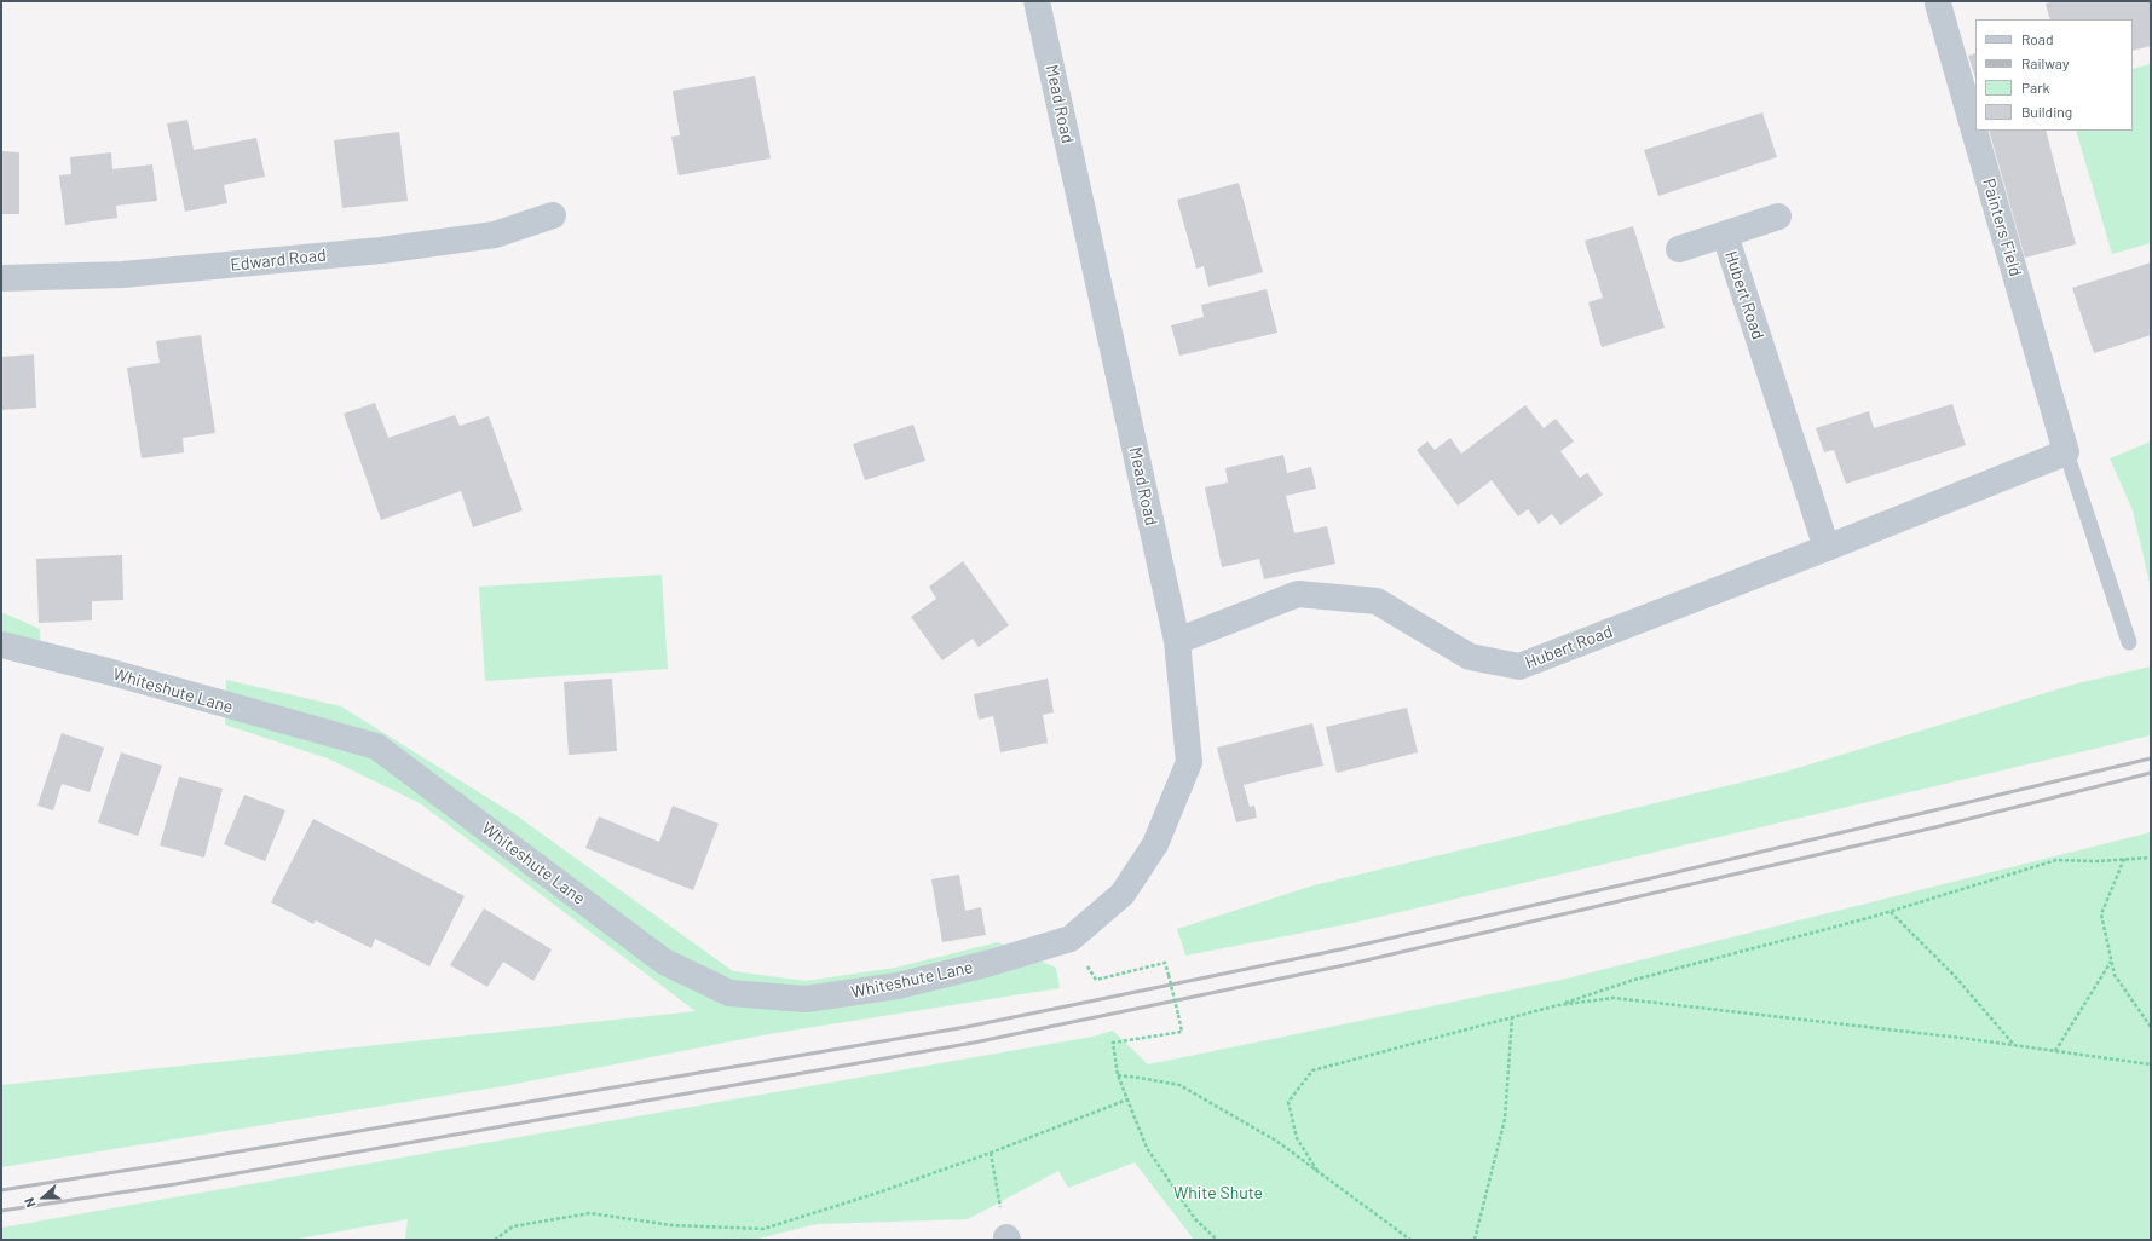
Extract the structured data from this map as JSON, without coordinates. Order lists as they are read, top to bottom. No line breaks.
{"streets":{"street":["Mead Road","Painters Field","Edward Road","Hubert Road","Whiteshute Lane"]},"crossings":[["Mead Road","Hubert Road"],["Mead Road","Whiteshute Lane"],["Painters Field","Hubert Road"]],"parks":["White Shute"],"legend":["Road","Railway","Park","Building"],"north":"left"}
